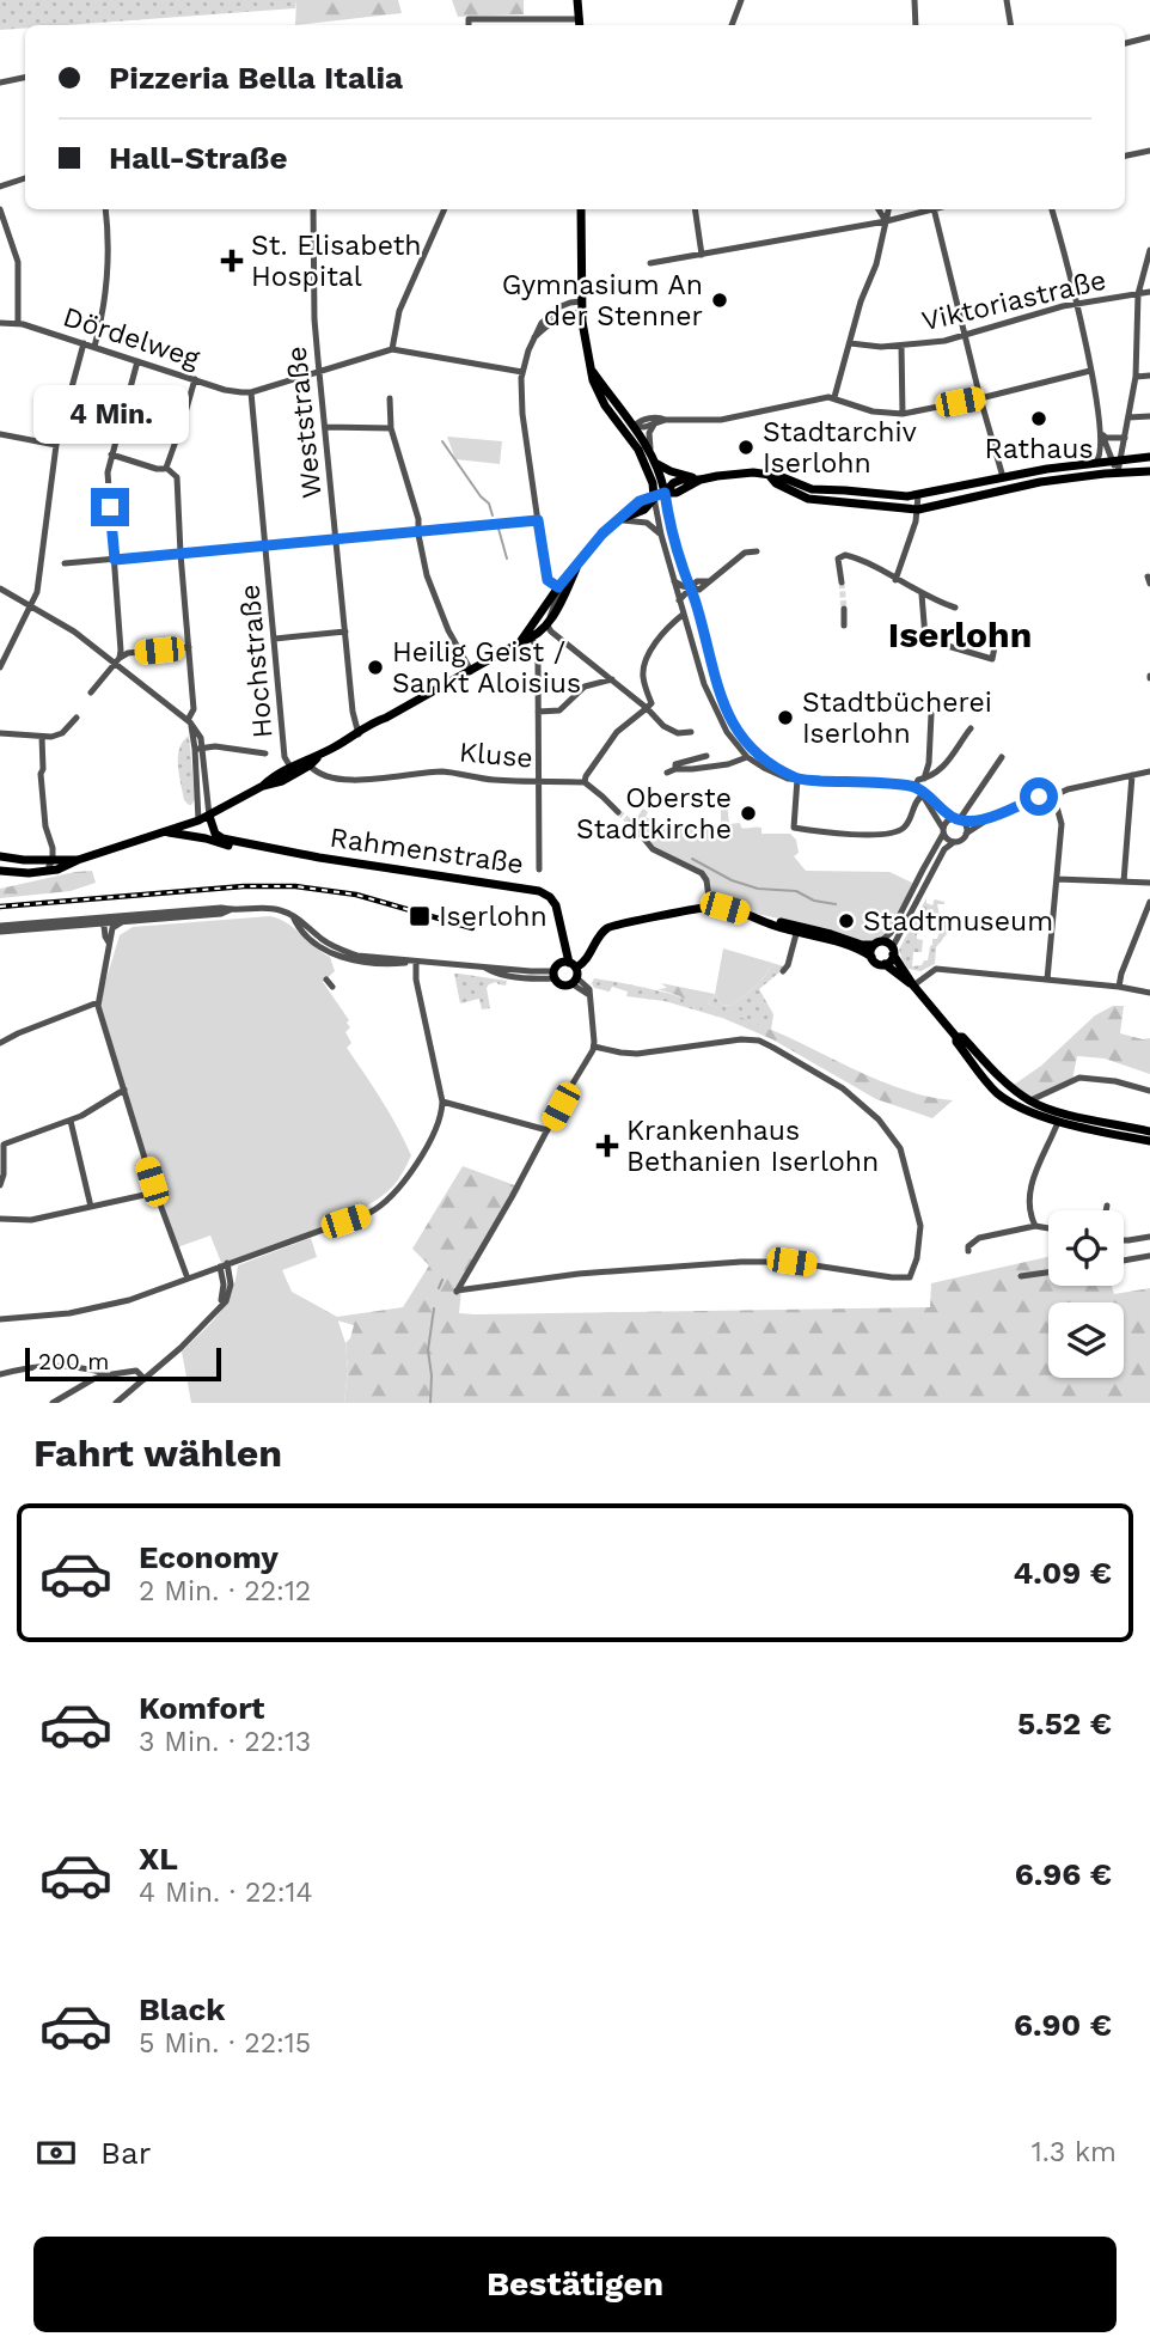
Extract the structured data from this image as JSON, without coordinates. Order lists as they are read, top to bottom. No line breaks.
{"streets":{"main road":["Rahmenstraße"],"street":["Viktoriastraße","Dördelweg","Weststraße","Hochstraße","Kluse"]},"crossings":[["Dördelweg","Hochstraße"]],"districts":["Iserlohn"],"places":{"health":["St. Elisabeth Hospital","Krankenhaus Bethanien Iserlohn"],"other":["Gymnasium An der Stenner","Rathaus","Stadtarchiv Iserlohn","Heilig Geist / Sankt Aloisius","Stadtbücherei Iserlohn","Oberste Stadtkirche","Stadtmuseum"],"transit":["Iserlohn"]},"scale_bar":"200 m","page":{"banner":["Pizzeria Bella Italia","Hall-Straße"],"bubble":"4 Min.","scale":"200 m","heading":"Fahrt wählen","list":[{"name":"Economy","note":"2 Min. · 22:12","value":"4.09 €"},{"name":"Komfort","note":"3 Min. · 22:13","value":"5.52 €"},{"name":"XL","note":"4 Min. · 22:14","value":"6.96 €"},{"name":"Black","note":"5 Min. · 22:15","value":"6.90 €"}],"pay":["Bar","1.3 km"],"buttons":"Bestätigen"}}
